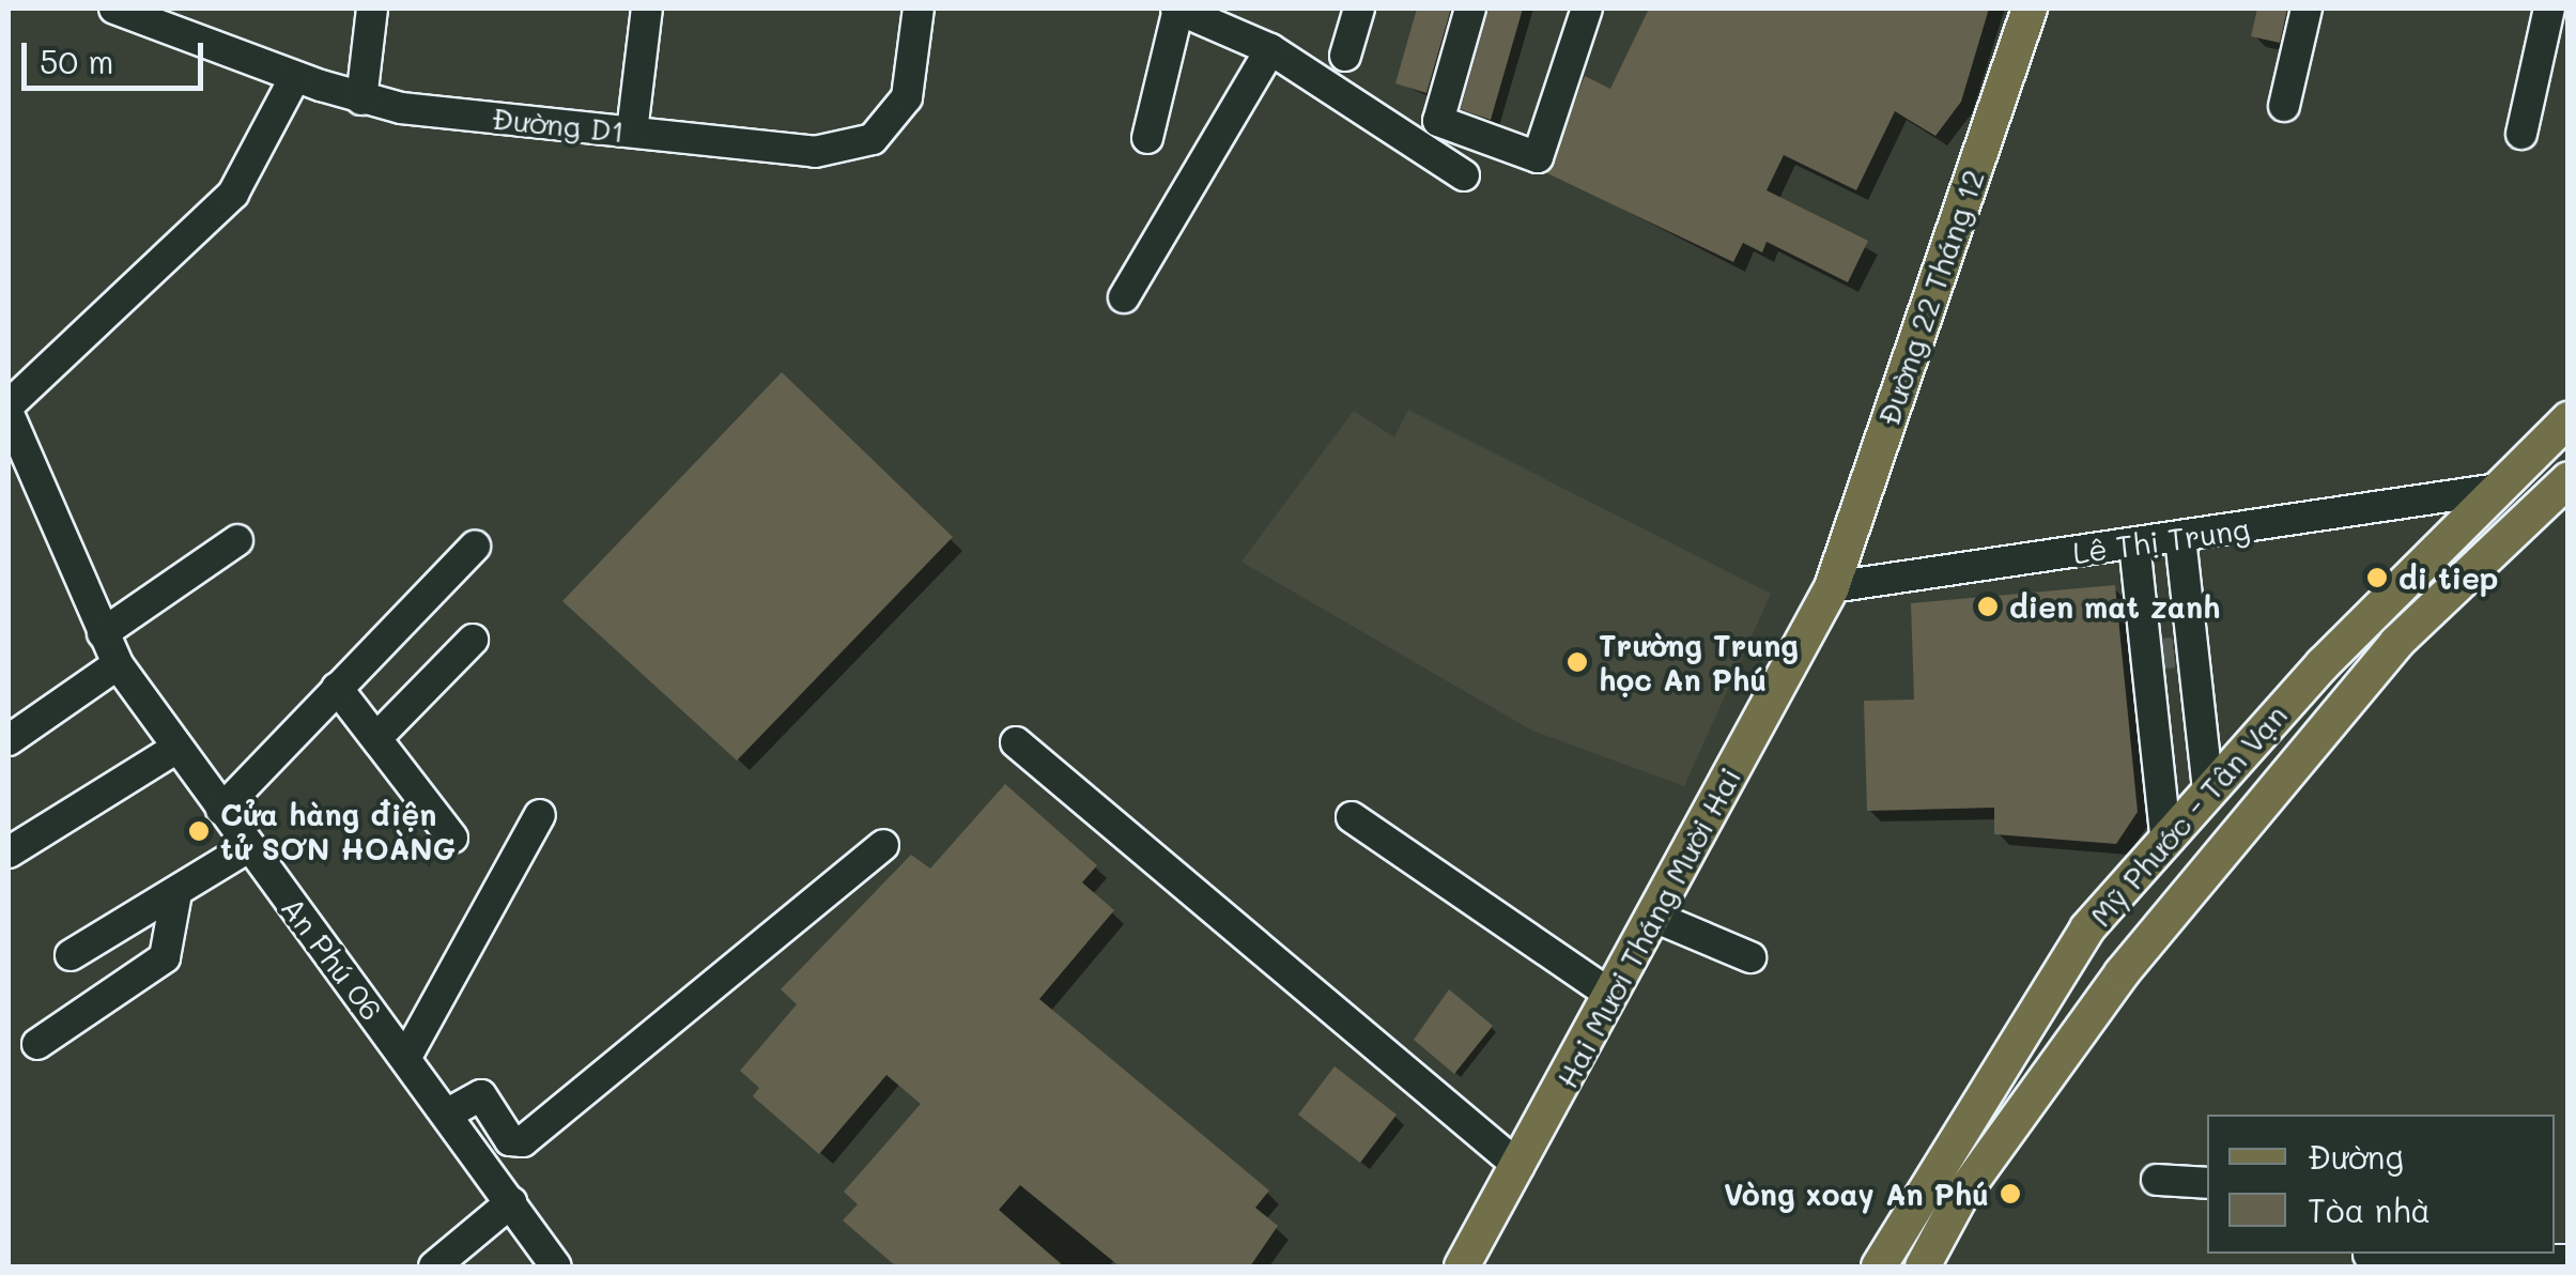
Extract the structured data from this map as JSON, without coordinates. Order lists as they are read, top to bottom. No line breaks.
{"streets":{"main road":["Đường 22 Tháng 12","Mỹ Phước - Tân Vạn","Hai Mươi Tháng Mười Hai"],"street":["Đường D1","Lê Thị Trung","An Phú 06"]},"crossings":[["Đường 22 Tháng 12","Lê Thị Trung"],["Đường 22 Tháng 12","Hai Mươi Tháng Mười Hai"],["Lê Thị Trung","Mỹ Phước - Tân Vạn"],["Lê Thị Trung","Hai Mươi Tháng Mười Hai"]],"places":["di tiep","dien mat zanh","Trường Trung học An Phú","Cửa hàng điện tử SƠN HOÀNG","Vòng xoay An Phú"],"legend":["Đường","Tòa nhà"],"scale_bar":"50 m"}
